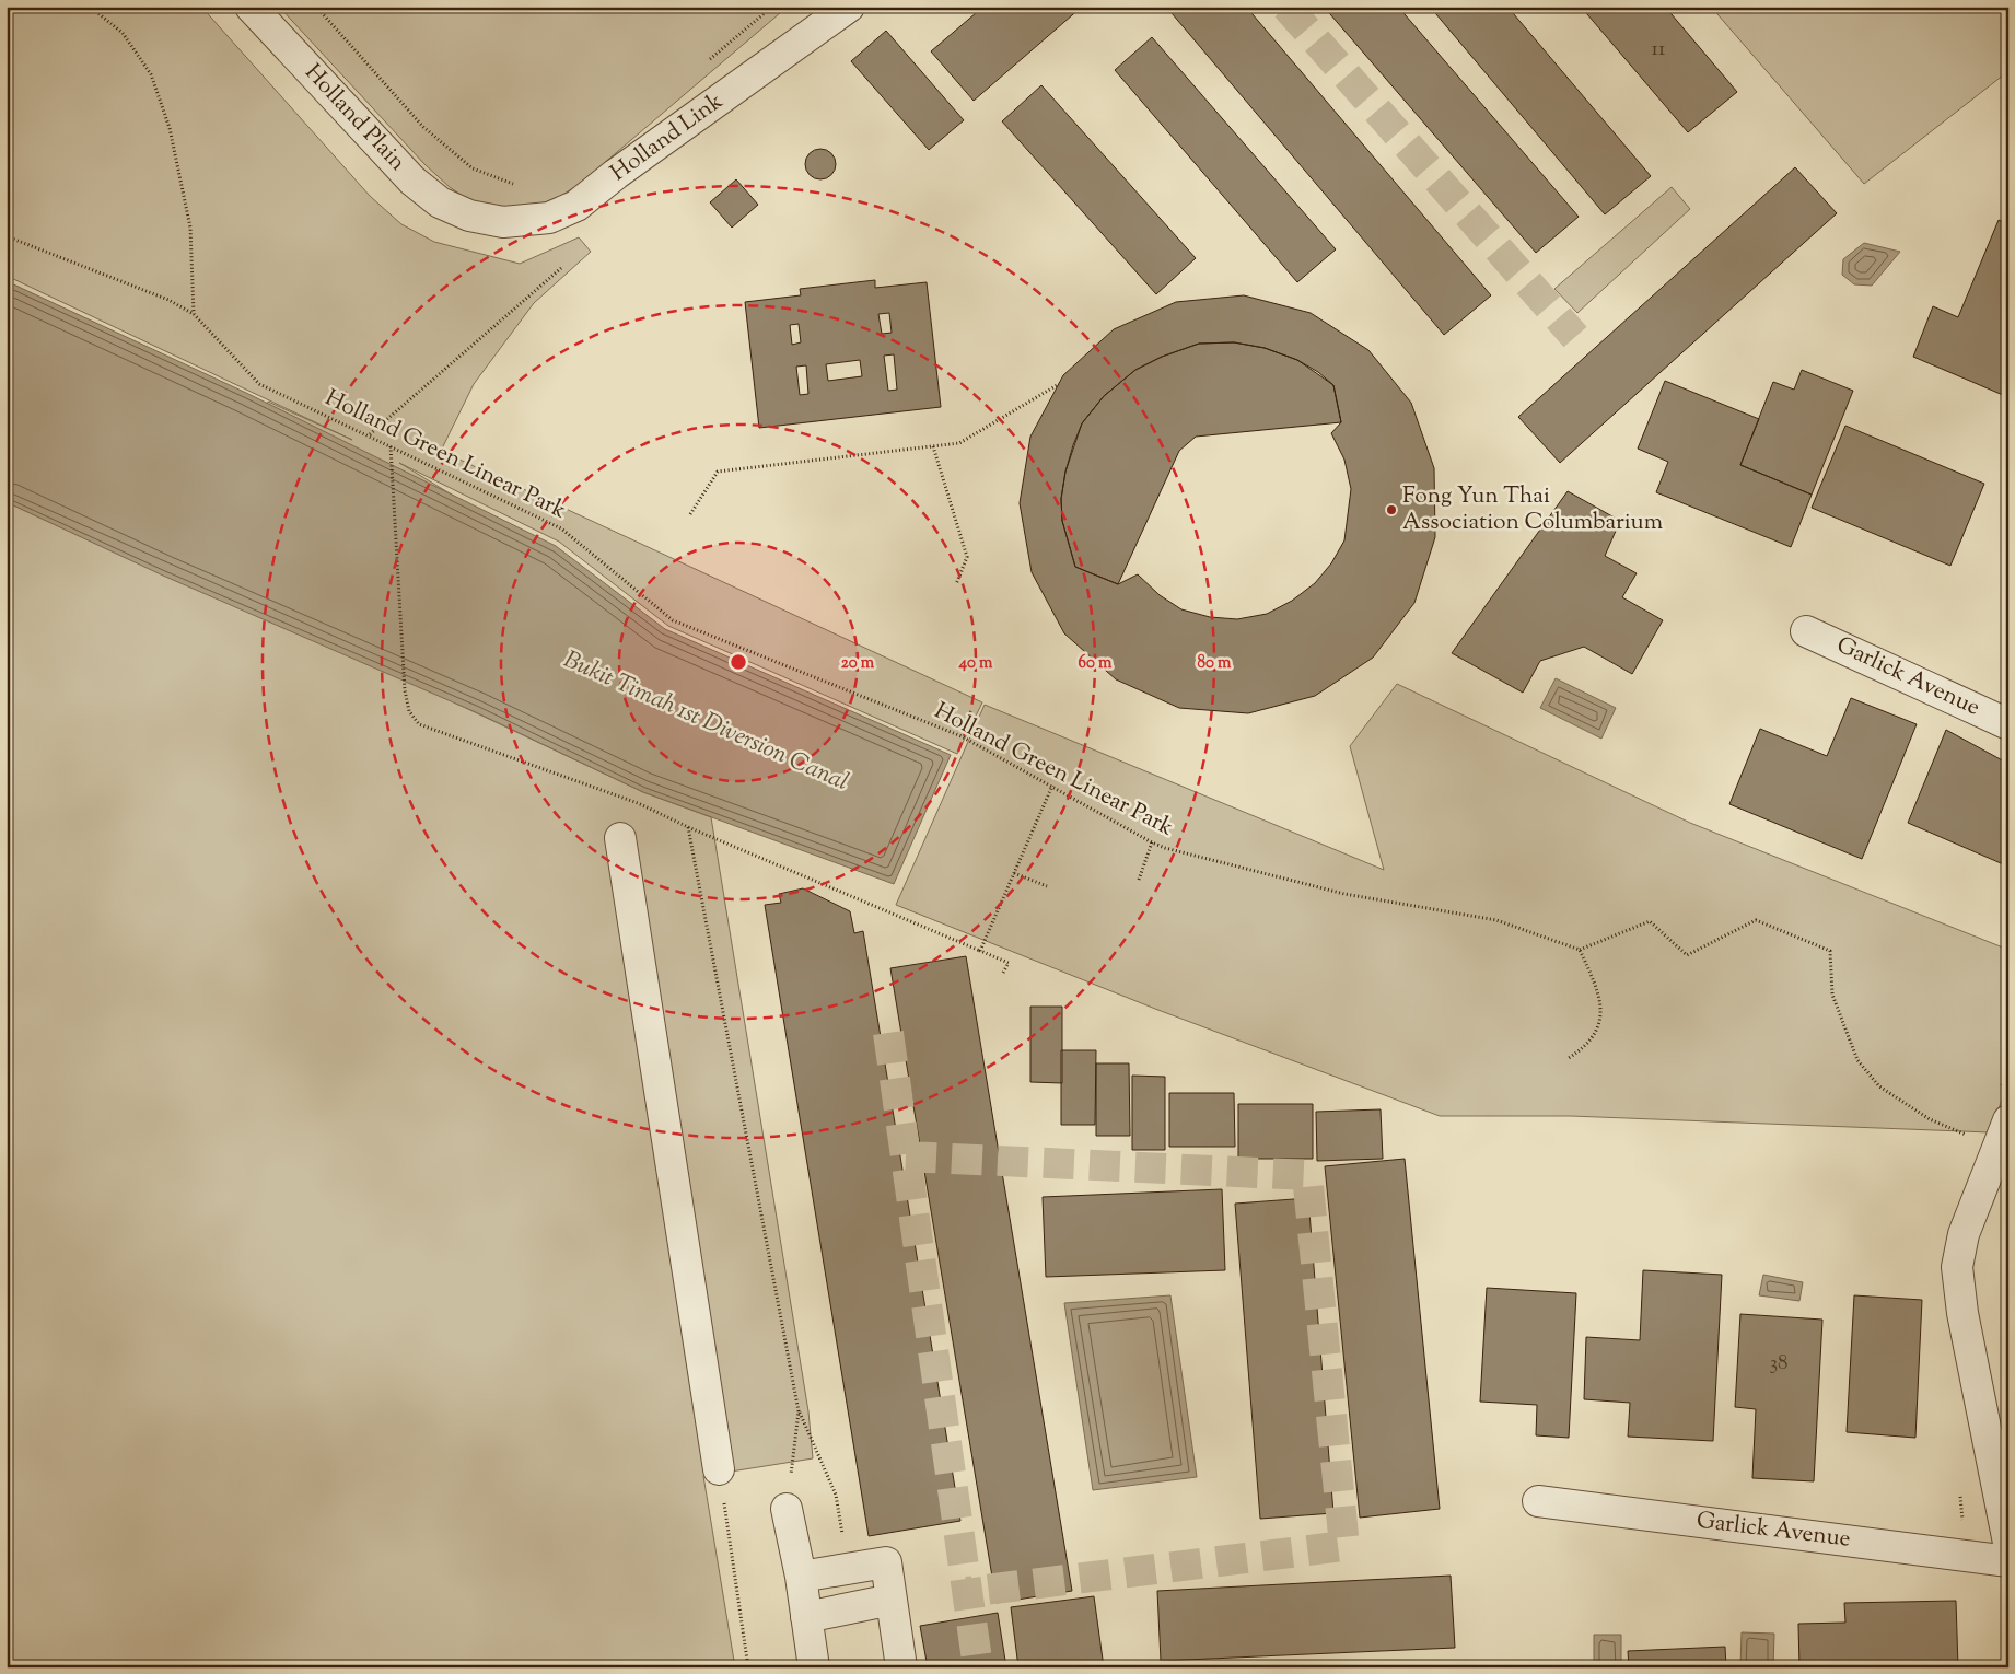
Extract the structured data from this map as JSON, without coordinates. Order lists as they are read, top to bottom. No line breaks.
{"streets":{"street":["Holland Plain","Holland Link","Garlick Avenue"],"path":["Holland Green Linear Park"]},"crossings":[["Holland Plain","Holland Link"]],"water":["Bukit Timah 1st Diversion Canal"],"places":["Fong Yun Thai Association Columbarium"],"house_numbers":["11","38"],"rings":["20 m","40 m","60 m","80 m"]}
